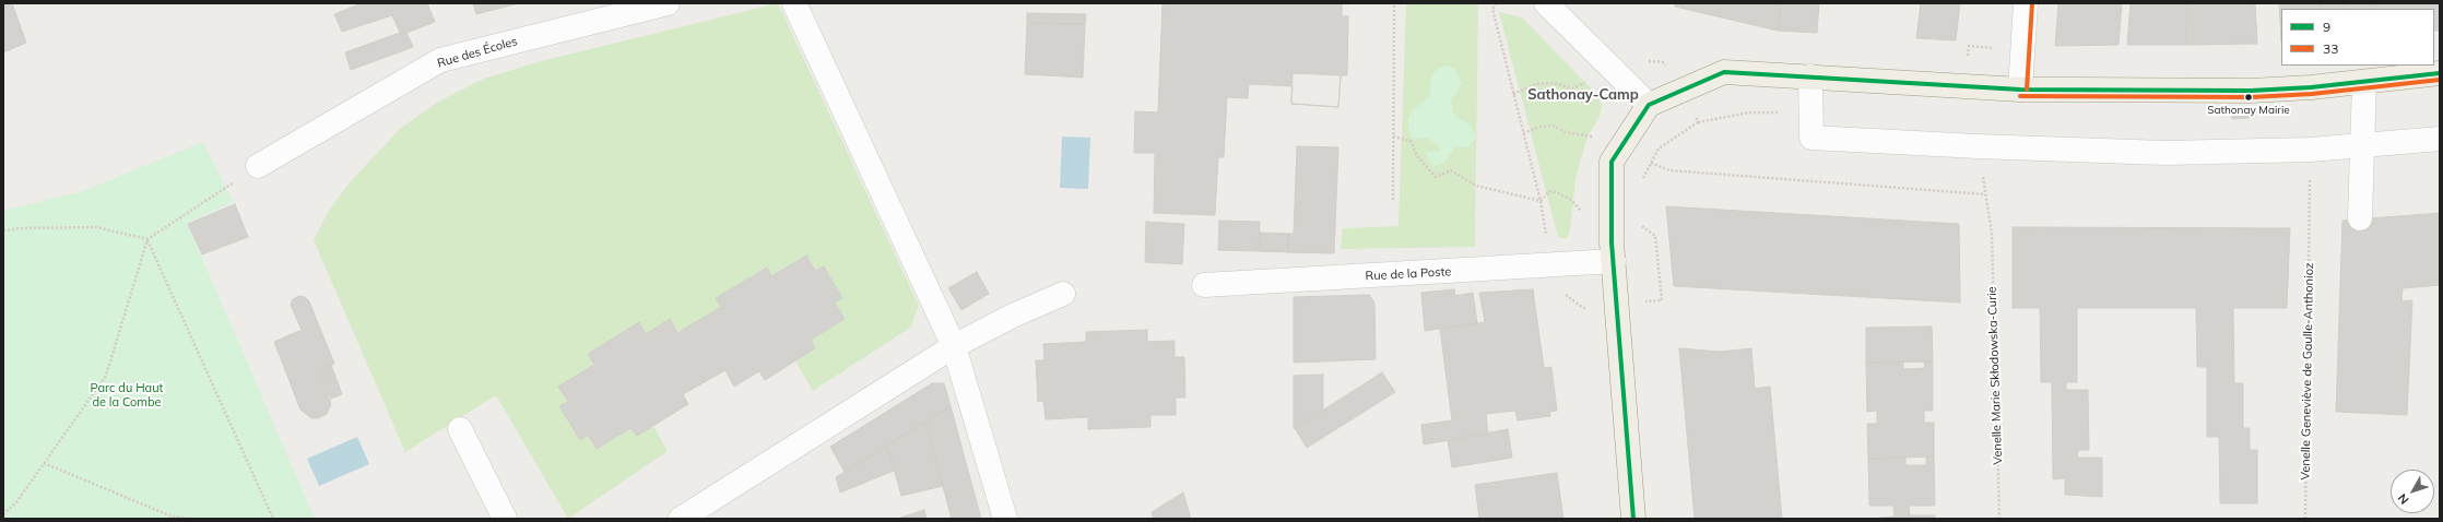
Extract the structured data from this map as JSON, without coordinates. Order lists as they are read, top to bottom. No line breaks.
{"streets":{"street":["Rue des Écoles","Rue de la Poste"],"path":["Venelle Geneviève de Gaulle-Anthonioz","Venelle Marie Skłodowska-Curie"]},"districts":["Sathonay-Camp"],"parks":["Parc du Haut de la Combe"],"places":["Sathonay Mairie"],"lines":["transit line 33","transit line 9"],"legend":["9","33"],"north":"bottom left"}
